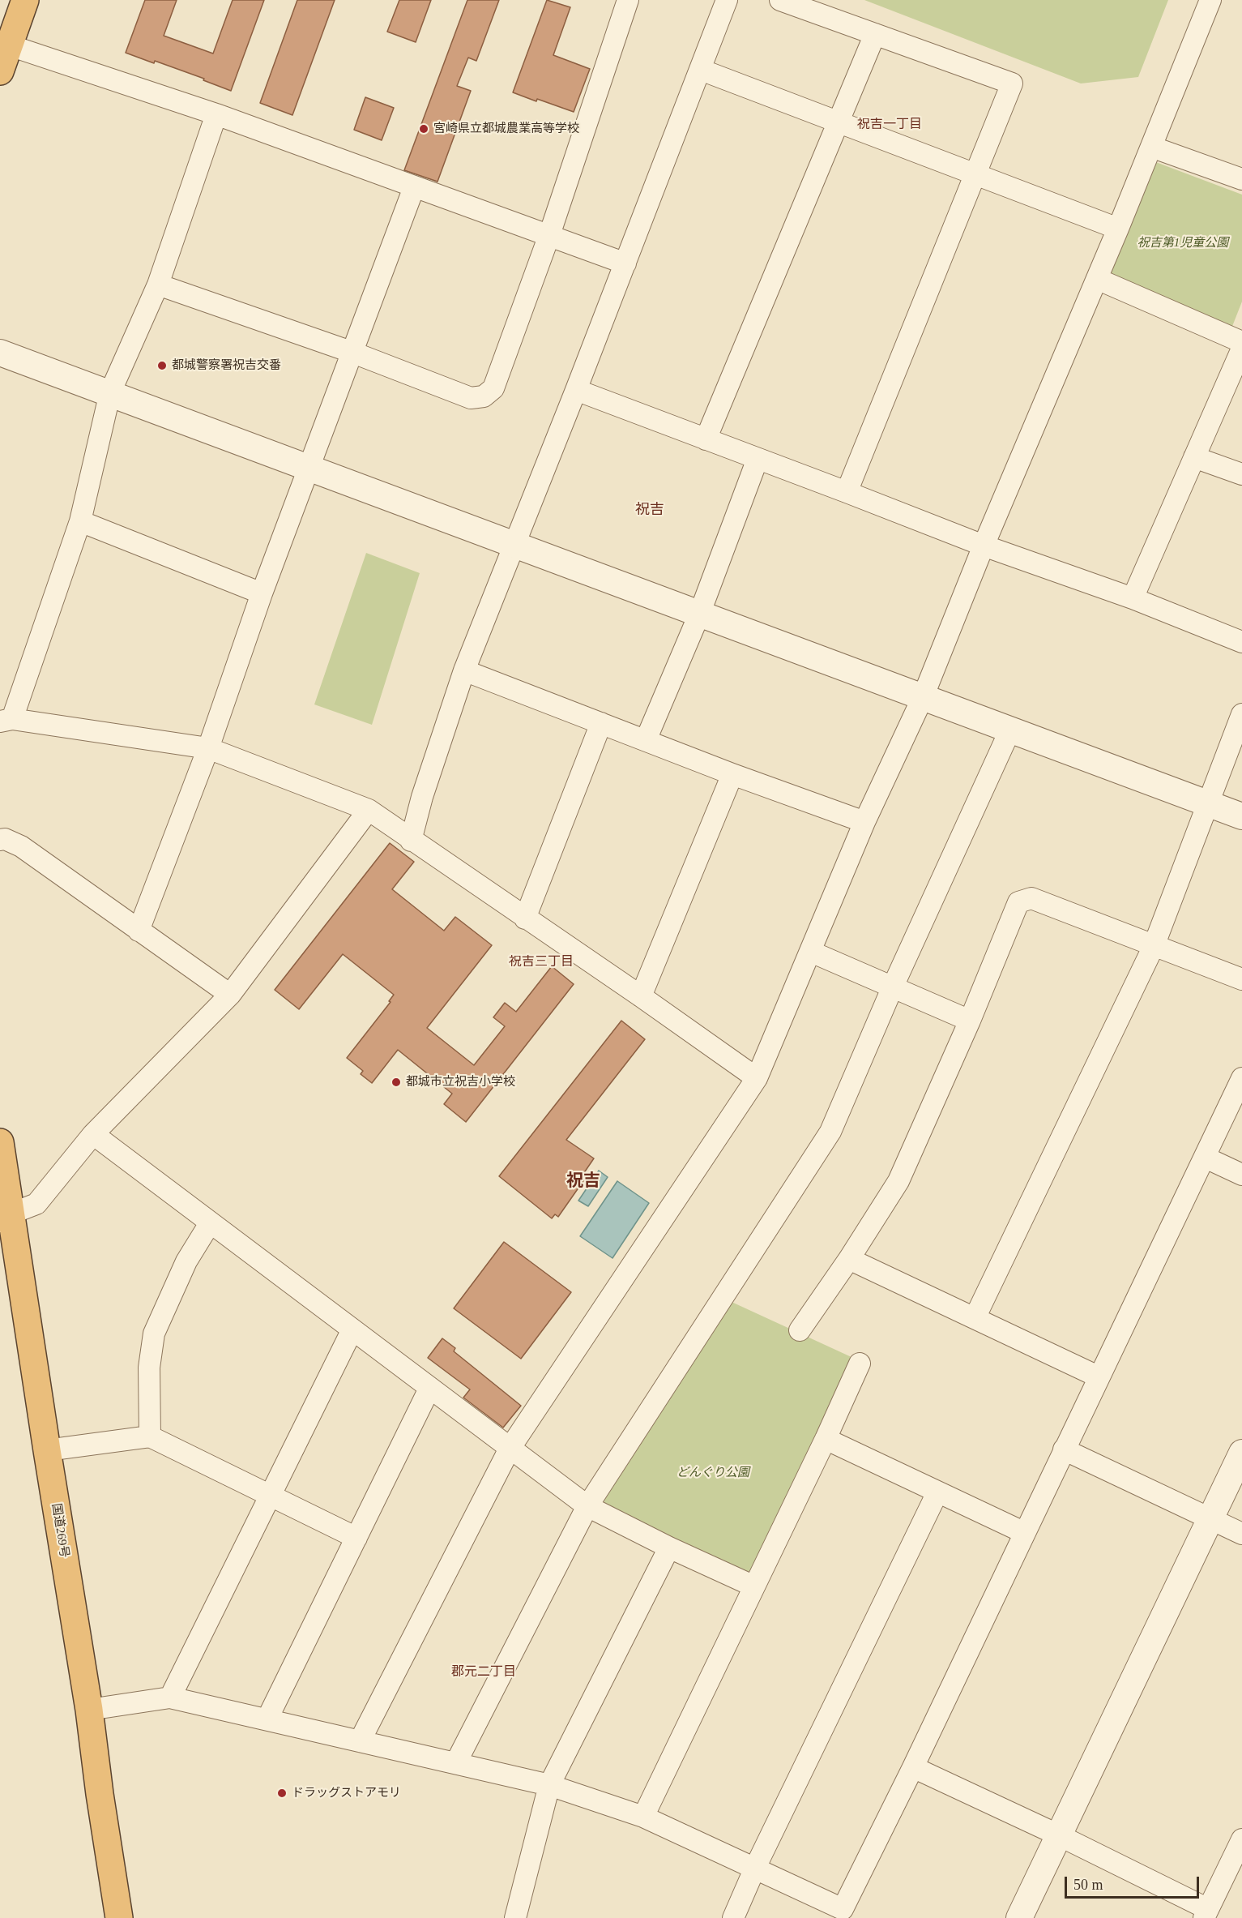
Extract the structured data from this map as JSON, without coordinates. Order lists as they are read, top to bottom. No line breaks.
{"streets":{"highway":["国道269号"]},"districts":["祝吉一丁目","祝吉","祝吉三丁目","祝吉","郡元二丁目"],"parks":["祝吉第1児童公園","どんぐり公園"],"places":["宮崎県立都城農業高等学校","都城警察署祝吉交番","都城市立祝吉小学校","ドラッグストアモリ"],"scale_bar":"50 m"}
